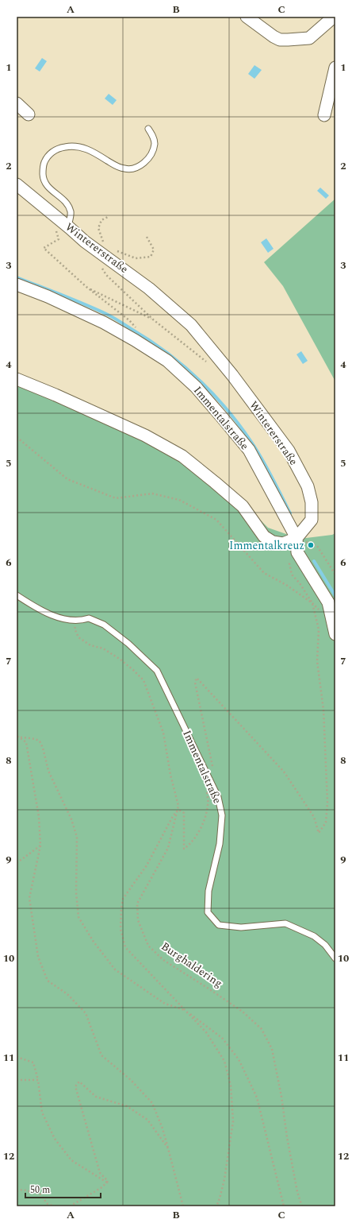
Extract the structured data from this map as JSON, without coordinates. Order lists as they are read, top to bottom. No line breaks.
{"streets":{"street":["Wintererstraße","Immentalstraße"],"path":["Burghaldering"]},"crossings":[["Wintererstraße","Immentalstraße"]],"places":["Immentalkreuz"],"scale_bar":"50 m","grid":{"columns":["A","B","C"],"rows":["1","2","3","4","5","6","7","8","9","10","11","12"]}}
